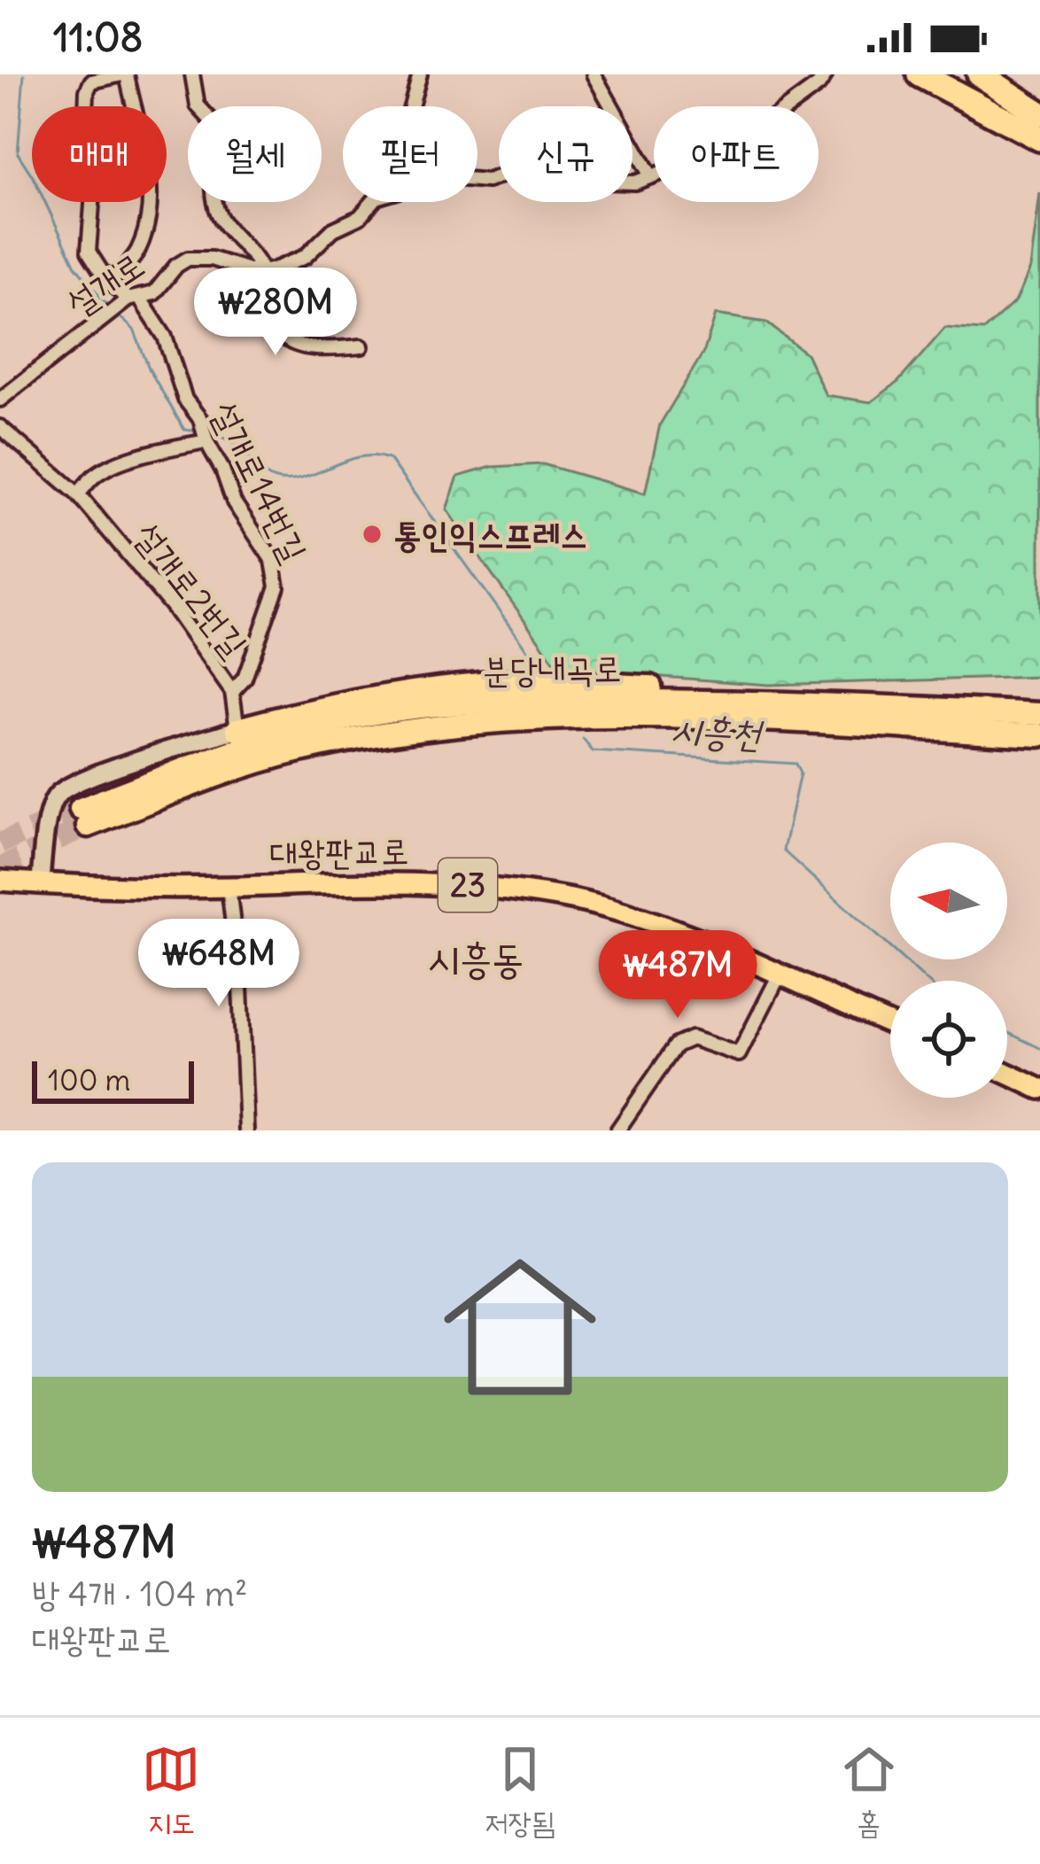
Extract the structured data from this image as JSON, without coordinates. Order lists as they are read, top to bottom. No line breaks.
{"streets":{"highway":["분당내곡로"],"main road":["대왕판교로","23"],"street":["설개로","설개로14번길","설개로2번길"]},"crossings":[["설개로","설개로14번길"],["설개로14번길","설개로2번길"]],"districts":["시흥동"],"water":["시흥천"],"places":["통인익스프레스"],"scale_bar":"100 m","north":"left","page":{"status":"11:08","chip":["매매","월세","필터","신규","아파트"],"price":["₩280M","₩648M","₩487M"],"scale":"100 m","list":[{"name":"₩487M","note":"방 4개 · 104 m² · 대왕판교로"}],"tabs":["지도","저장됨","홈"]}}
